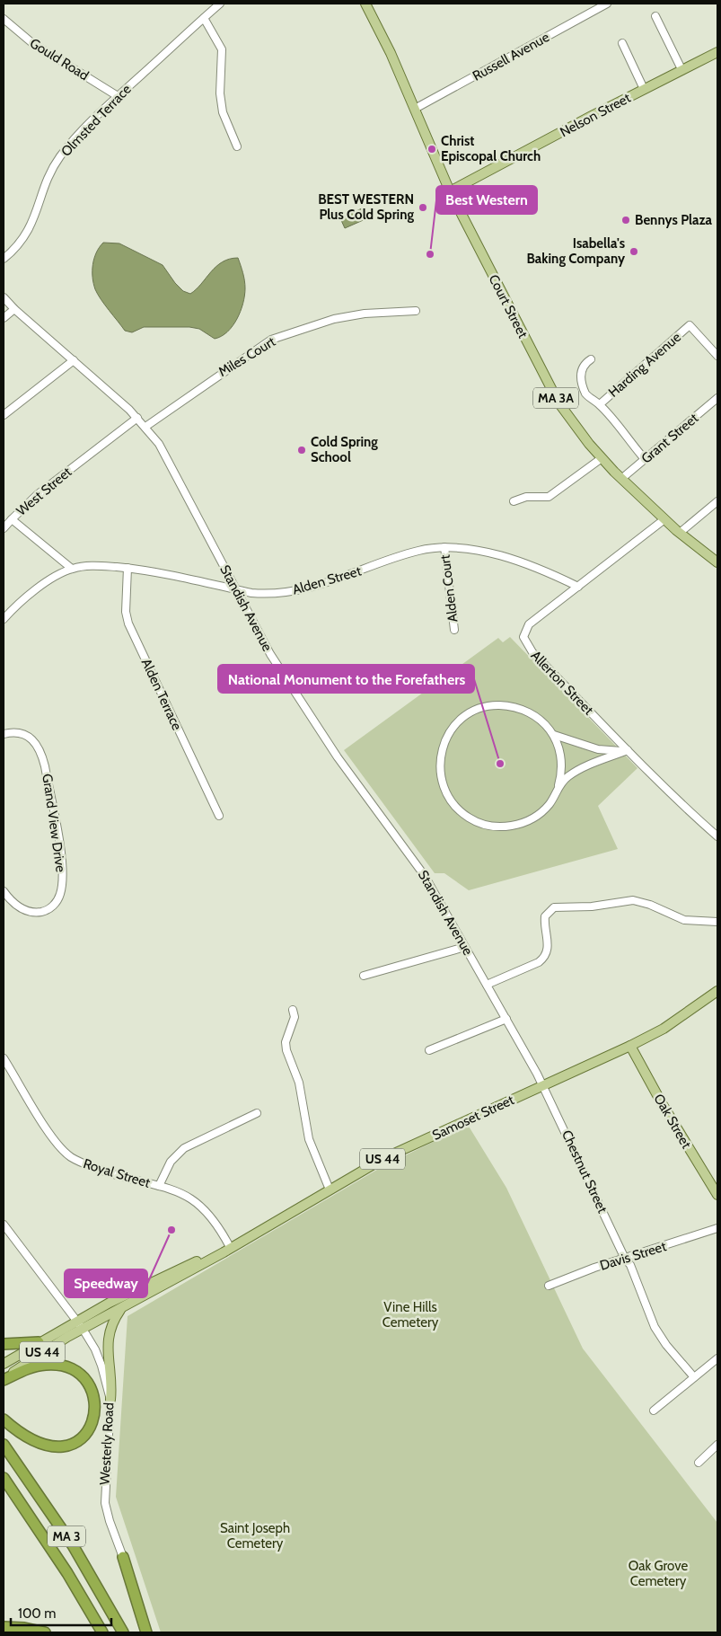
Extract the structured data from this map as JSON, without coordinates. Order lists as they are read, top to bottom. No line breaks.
{"streets":{"highway":["US 44","MA 3"],"main road":["Nelson Street","Court Street","MA 3A","Samoset Street","Oak Street"],"street":["Russell Avenue","Gould Road","Olmsted Terrace","Miles Court","Harding Avenue","Grant Street","West Street","Alden Street","Alden Court","Standish Avenue","Allerton Street","Alden Terrace","Grand View Drive","Chestnut Street","Royal Street","Davis Street","Westerly Road"]},"crossings":[["Russell Avenue","Court Street"],["Gould Road","Olmsted Terrace"],["Nelson Street","Court Street"],["Court Street","Grant Street"],["Court Street","Allerton Street"],["Miles Court","Standish Avenue"],["West Street","Alden Street"],["West Street","Standish Avenue"],["Alden Street","Alden Court"],["Alden Street","Standish Avenue"],["Alden Street","Allerton Street"],["Alden Street","Alden Terrace"],["Standish Avenue","Samoset Street"],["Standish Avenue","Chestnut Street"],["Samoset Street","Oak Street"],["Samoset Street","US 44"],["Samoset Street","Chestnut Street"],["Samoset Street","Royal Street"],["Samoset Street","Westerly Road"],["Chestnut Street","Davis Street"]],"parks":["Vine Hills Cemetery","Saint Joseph Cemetery","Oak Grove Cemetery"],"places":["Christ Episcopal Church","BEST WESTERN Plus Cold Spring","Bennys Plaza","Isabella's Baking Company","Best Western","Cold Spring School","National Monument to the Forefathers","Speedway"],"scale_bar":"100 m"}
